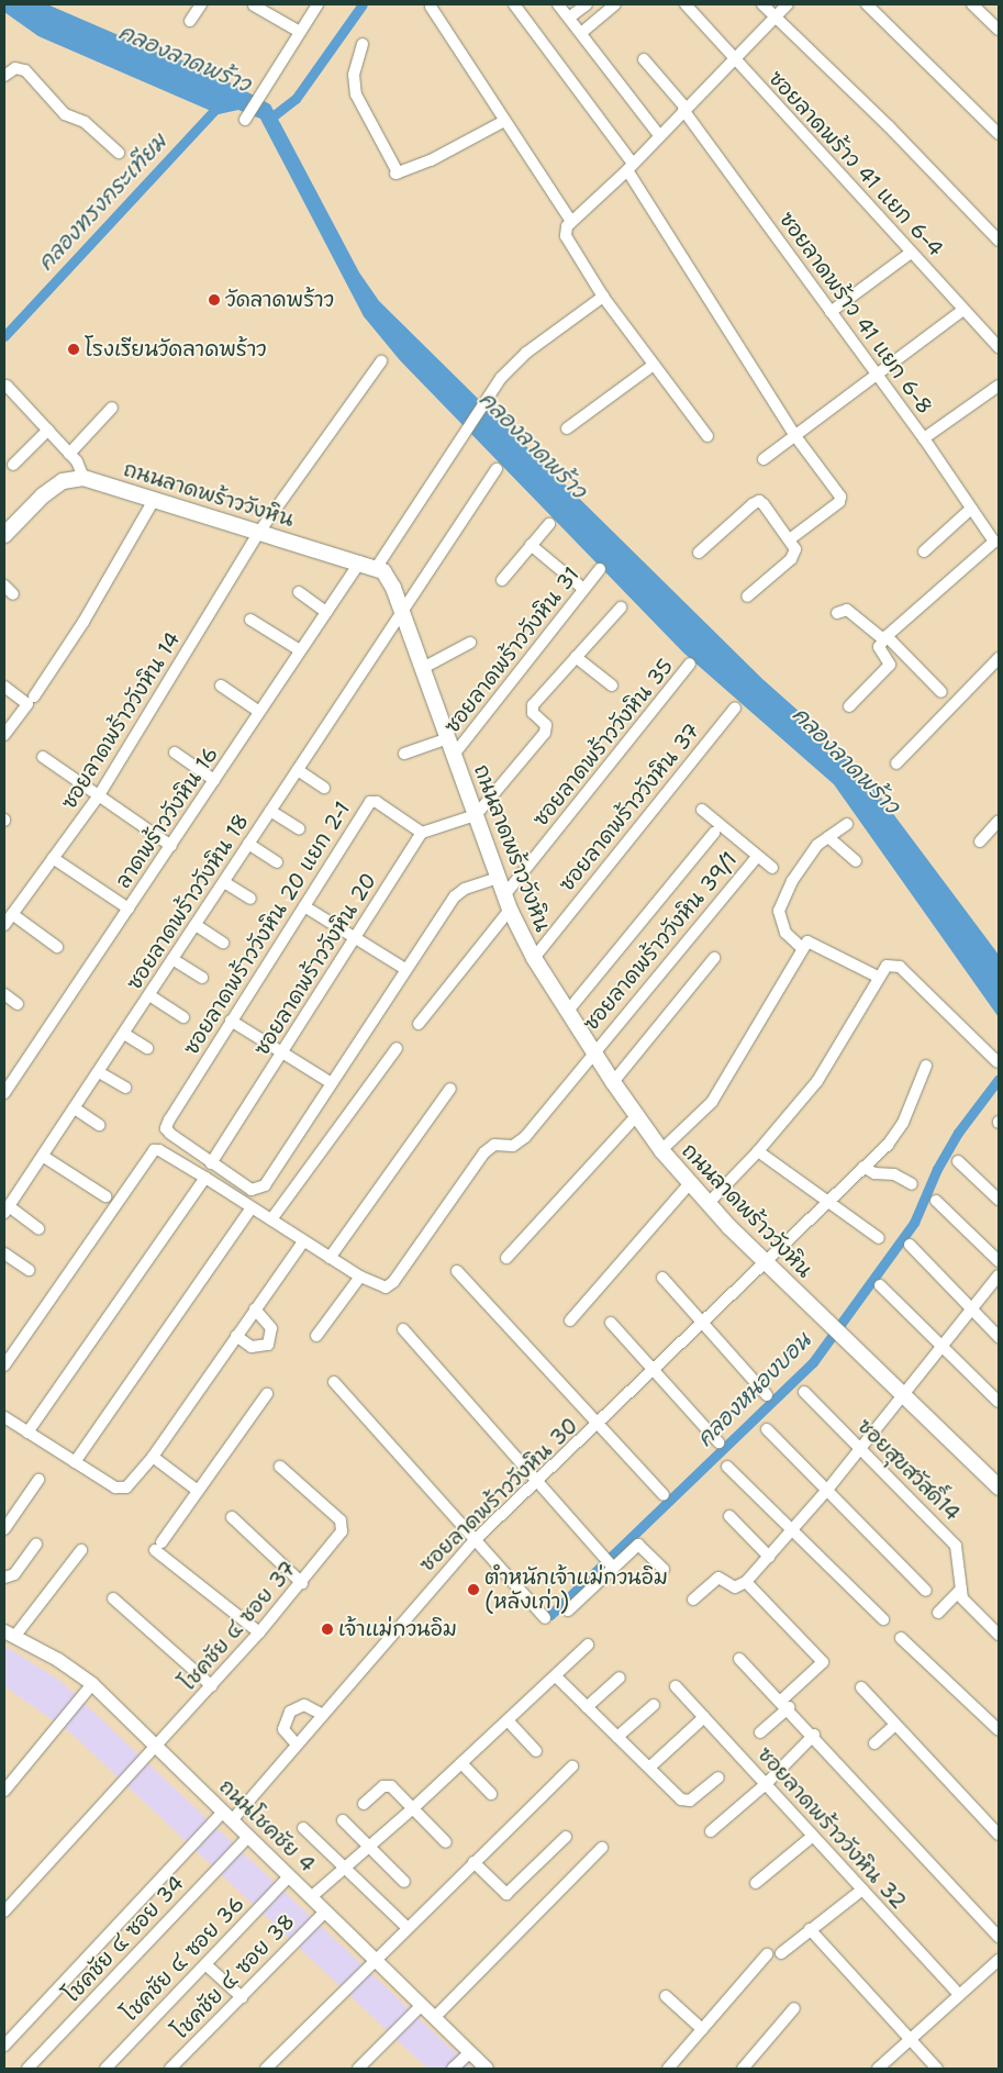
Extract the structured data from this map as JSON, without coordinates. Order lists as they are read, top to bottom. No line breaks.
{"streets":{"main road":["ถนนลาดพร้าววังหิน"],"street":["ซอยลาดพร้าว 41 แยก 6-4","ซอยลาดพร้าว 41 แยก 6-8","ซอยลาดพร้าววังหิน 31","ซอยลาดพร้าววังหิน 14","ซอยลาดพร้าววังหิน 35","ซอยลาดพร้าววังหิน 37","ลาดพร้าววังหิน 16","ซอยลาดพร้าววังหิน 18","ซอยลาดพร้าววังหิน 20 แยก 2-1","ซอยลาดพร้าววังหิน 39/1","ซอยลาดพร้าววังหิน 20","ซอยสุขสวัสดิ์14","ซอยลาดพร้าววังหิน 30","โชคชัย ๔ ซอย 37","ถนนโชคชัย 4","ซอยลาดพร้าววังหิน 32","โชคชัย ๔ ซอย 34","โชคชัย ๔ ซอย 36","โชคชัย ๔ ซอย 38"]},"crossings":[["ถนนลาดพร้าววังหิน","ซอยลาดพร้าววังหิน 31"],["ถนนลาดพร้าววังหิน","ซอยลาดพร้าววังหิน 14"],["ถนนลาดพร้าววังหิน","ซอยลาดพร้าววังหิน 35"],["ถนนลาดพร้าววังหิน","ซอยลาดพร้าววังหิน 37"],["ถนนลาดพร้าววังหิน","ลาดพร้าววังหิน 16"],["ถนนลาดพร้าววังหิน","ซอยลาดพร้าววังหิน 18"],["ถนนลาดพร้าววังหิน","ซอยลาดพร้าววังหิน 39/1"],["ถนนลาดพร้าววังหิน","ซอยลาดพร้าววังหิน 30"],["ซอยลาดพร้าววังหิน 20 แยก 2-1","ซอยลาดพร้าววังหิน 20"],["ซอยลาดพร้าววังหิน 30","ถนนโชคชัย 4"],["โชคชัย ๔ ซอย 37","ถนนโชคชัย 4"],["ถนนโชคชัย 4","โชคชัย ๔ ซอย 34"],["ถนนโชคชัย 4","โชคชัย ๔ ซอย 36"],["ถนนโชคชัย 4","โชคชัย ๔ ซอย 38"]],"water":["คลองลาดพร้าว","คลองทรงกระเทียม","คลองหนองบอน"],"places":["วัดลาดพร้าว","โรงเรียนวัดลาดพร้าว","ตำหนักเจ้าแม่กวนอิม (หลังเก่า)","เจ้าแม่กวนอิม"]}
